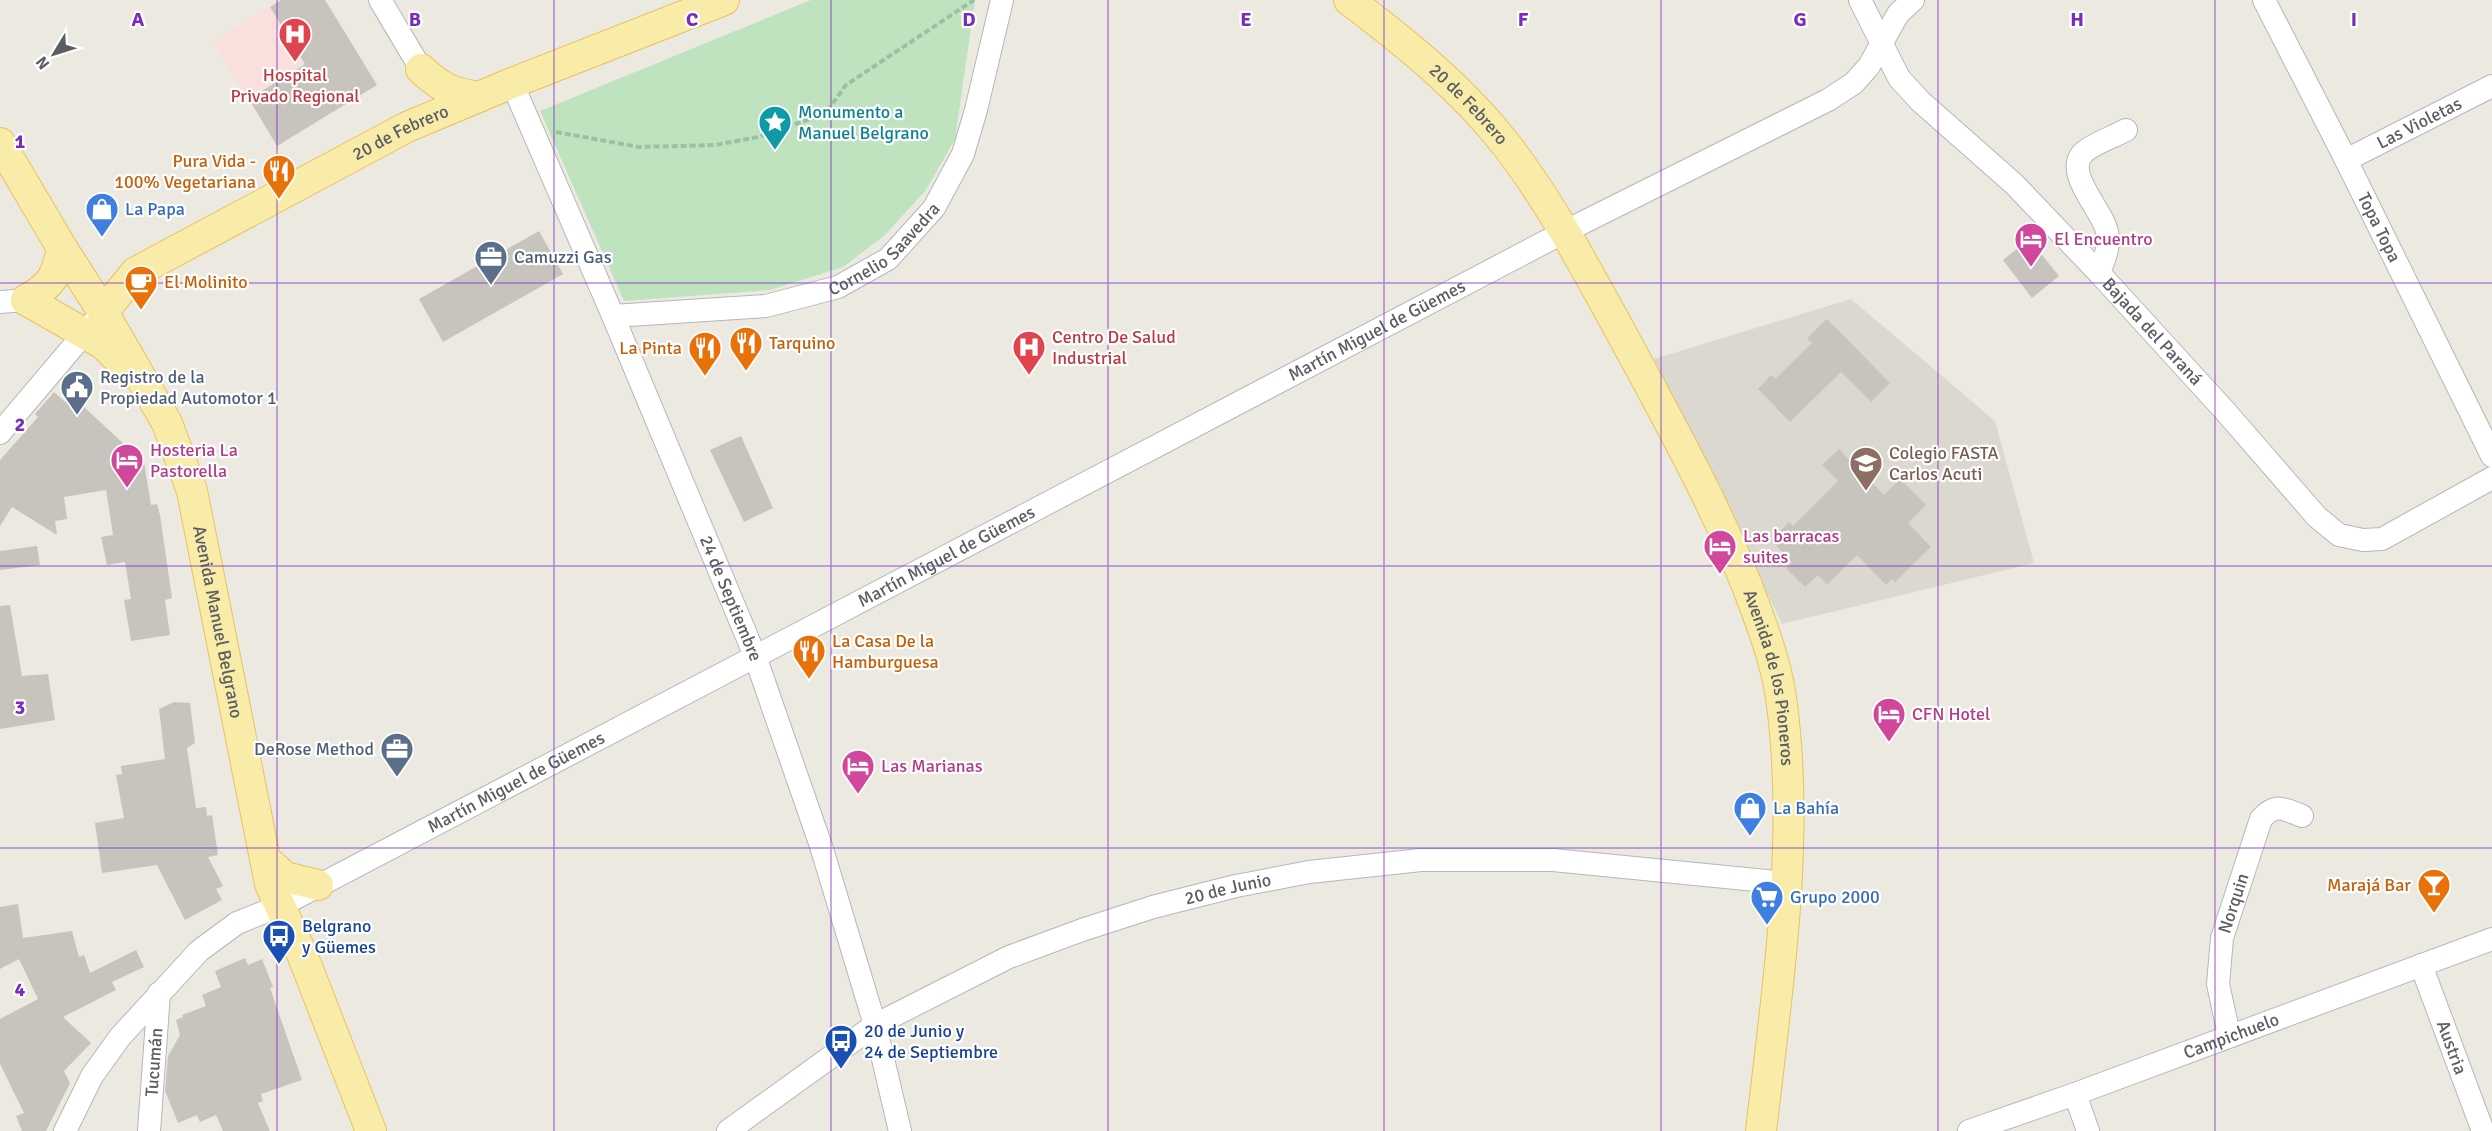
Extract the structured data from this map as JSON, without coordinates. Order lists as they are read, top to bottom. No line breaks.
{"streets":{"main road":["20 de Febrero","Avenida Manuel Belgrano","Avenida de los Pioneros"],"street":["Las Violetas","Topa Topa","Cornelio Saavedra","Martín Miguel de Güemes","Bajada del Paraná","24 de Septiembre","20 de Junio","Norquin","Campichuelo","Austria","Tucumán"]},"crossings":[["20 de Febrero","Martín Miguel de Güemes"],["20 de Febrero","24 de Septiembre"],["20 de Febrero","Avenida Manuel Belgrano"],["20 de Febrero","Avenida de los Pioneros"],["Las Violetas","Topa Topa"],["Cornelio Saavedra","24 de Septiembre"],["Martín Miguel de Güemes","Bajada del Paraná"],["Martín Miguel de Güemes","24 de Septiembre"],["Martín Miguel de Güemes","Avenida Manuel Belgrano"],["Martín Miguel de Güemes","Avenida de los Pioneros"],["Martín Miguel de Güemes","Tucumán"],["24 de Septiembre","20 de Junio"],["Avenida de los Pioneros","20 de Junio"],["Norquin","Campichuelo"],["Campichuelo","Austria"]],"places":{"hospital":["Hospital Privado Regional","Centro De Salud Industrial"],"place":["Monumento a Manuel Belgrano"],"restaurant":["Pura Vida - 100% Vegetariana","Tarquino","La Pinta","La Casa De la Hamburguesa"],"shop":["La Papa","La Bahía"],"hotel":["El Encuentro","Hosteria La Pastorella","Las barracas suites","CFN Hotel","Las Marianas"],"office":["Camuzzi Gas","DeRose Method"],"cafe":["El Molinito"],"public building":["Registro de la Propiedad Automotor 1"],"school or university":["Colegio FASTA Carlos Acuti"],"bar":["Marajá Bar"],"supermarket":["Grupo 2000"],"bus stop":["Belgrano y Güemes","20 de Junio y 24 de Septiembre"]},"north":"bottom left","grid":{"columns":["A","B","C","D","E","F","G","H","I"],"rows":["1","2","3","4"]}}
